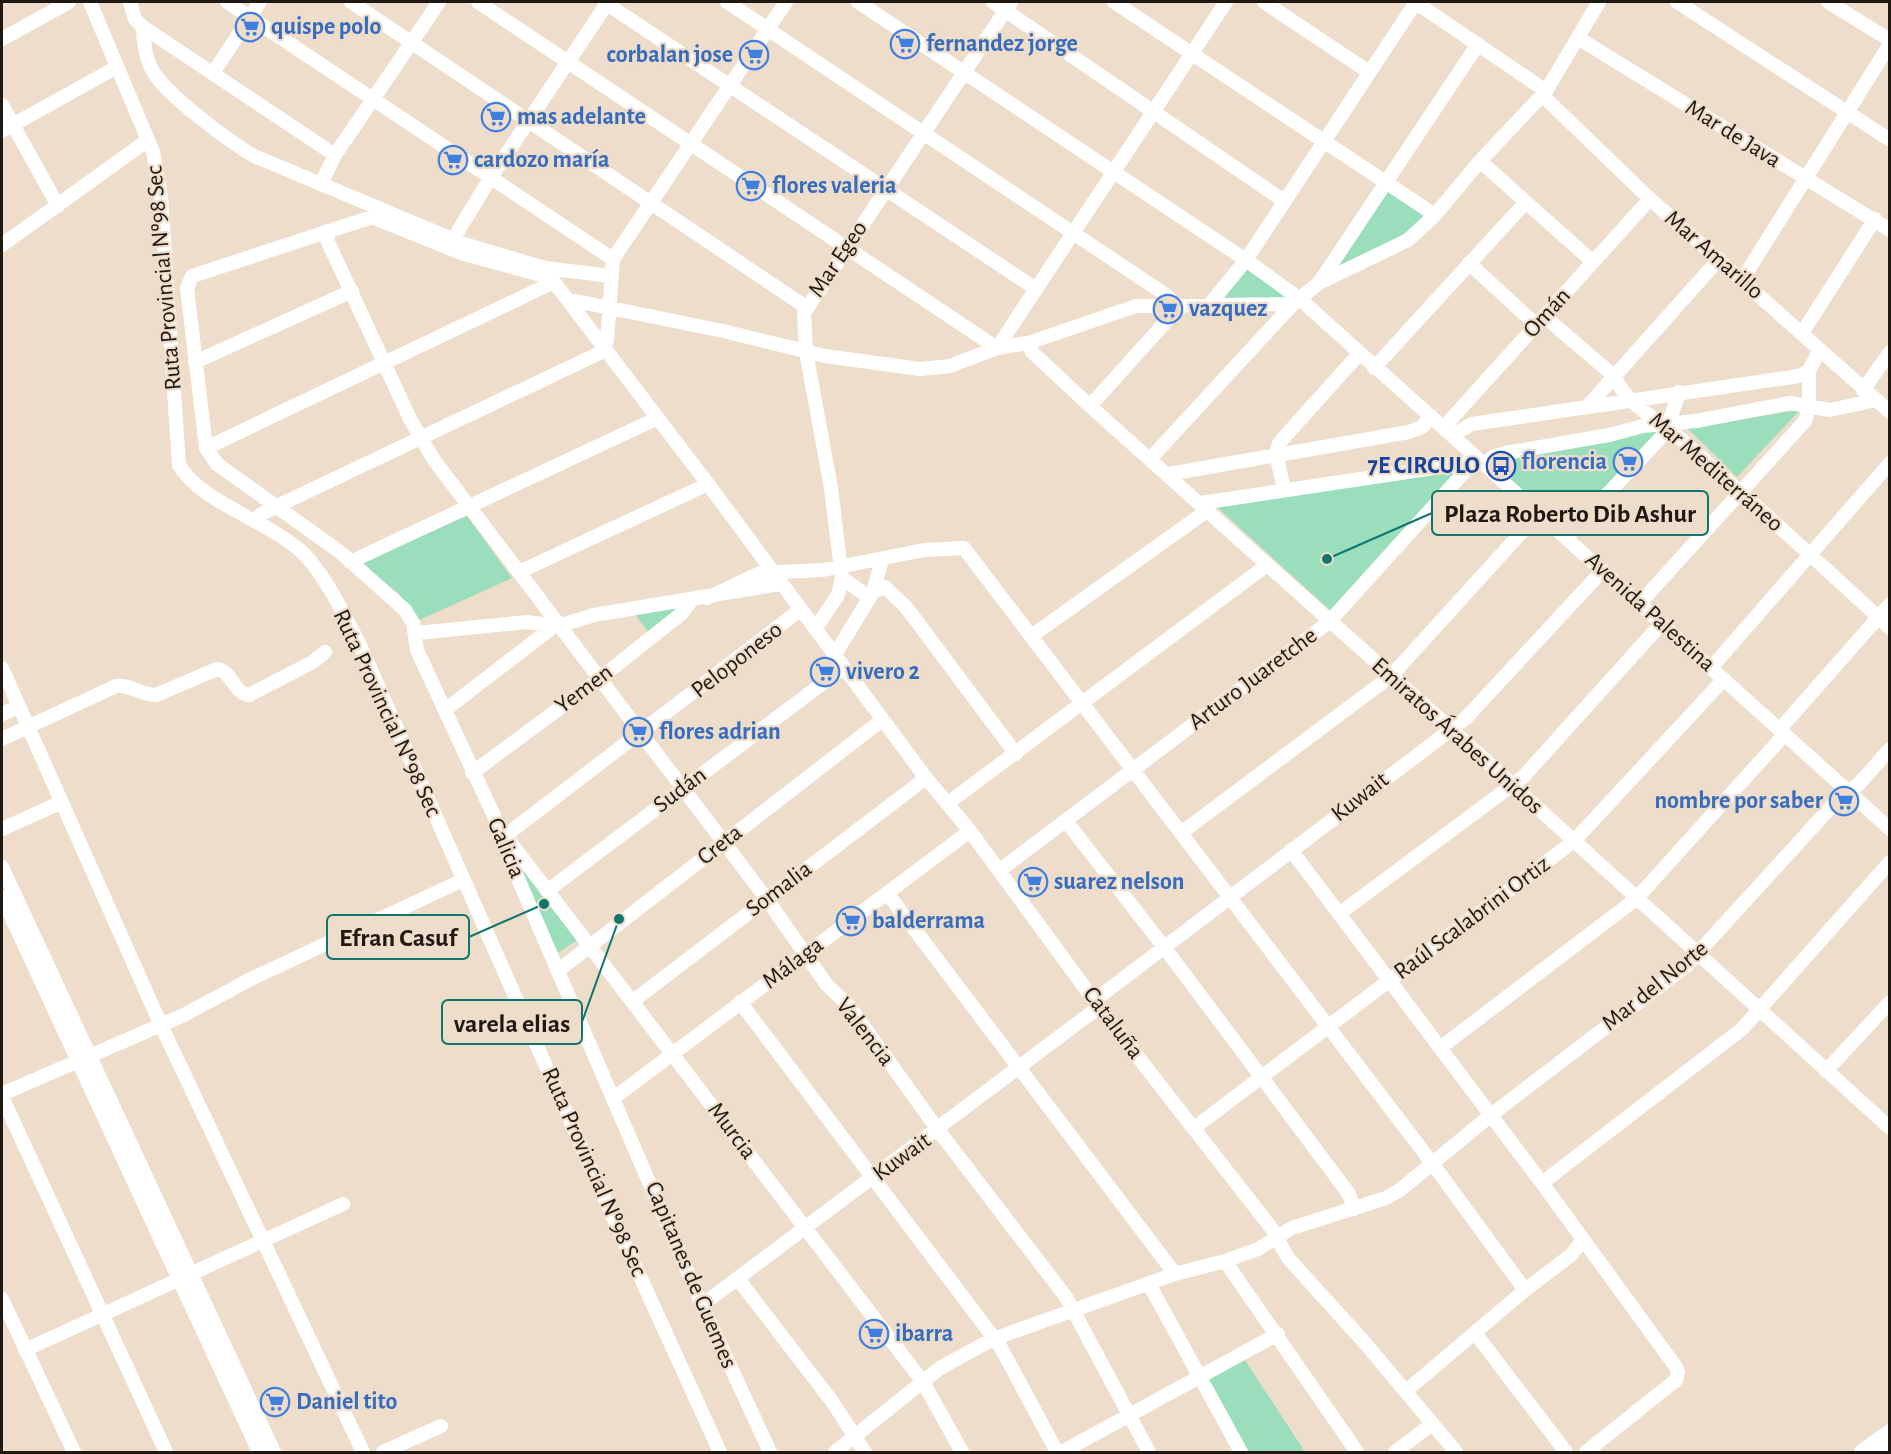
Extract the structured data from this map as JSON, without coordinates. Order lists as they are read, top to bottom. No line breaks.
{"streets":{"street":["Mar de Java","Mar Amarillo","Mar Egeo","Ruta Provincial Nº98 Sec","Omán","Mar Mediterráneo","Avenida Palestina","Peloponeso","Arturo Juaretche","Yemen","Emiratos Árabes Unidos","Sudán","Kuwait","Creta","Galicia","Somalia","Raúl Scalabrini Ortiz","Málaga","Mar del Norte","Cataluña","Valencia","Murcia","Capitanes de Guemes"]},"crossings":[["Mar Amarillo","Omán"],["Mar Egeo","Avenida Palestina"],["Omán","Mar Mediterráneo"],["Omán","Avenida Palestina"],["Avenida Palestina","Arturo Juaretche"],["Avenida Palestina","Kuwait"],["Avenida Palestina","Raúl Scalabrini Ortiz"],["Avenida Palestina","Mar del Norte"],["Peloponeso","Galicia"],["Peloponeso","Cataluña"],["Peloponeso","Valencia"],["Peloponeso","Murcia"],["Arturo Juaretche","Emiratos Árabes Unidos"],["Arturo Juaretche","Cataluña"],["Yemen","Galicia"],["Yemen","Valencia"],["Emiratos Árabes Unidos","Kuwait"],["Emiratos Árabes Unidos","Raúl Scalabrini Ortiz"],["Emiratos Árabes Unidos","Mar del Norte"],["Sudán","Cataluña"],["Sudán","Valencia"],["Sudán","Murcia"],["Kuwait","Cataluña"],["Kuwait","Valencia"],["Kuwait","Murcia"],["Kuwait","Capitanes de Guemes"],["Creta","Galicia"],["Creta","Cataluña"],["Creta","Valencia"],["Creta","Murcia"],["Galicia","Málaga"],["Galicia","Murcia"],["Galicia","Capitanes de Guemes"],["Somalia","Cataluña"],["Somalia","Valencia"],["Somalia","Murcia"],["Raúl Scalabrini Ortiz","Cataluña"],["Málaga","Cataluña"],["Málaga","Valencia"],["Málaga","Murcia"],["Málaga","Capitanes de Guemes"],["Mar del Norte","Cataluña"],["Mar del Norte","Valencia"],["Mar del Norte","Murcia"]],"places":{"supermarket":["quispe polo","fernandez jorge","corbalan jose","mas adelante","cardozo maría","flores valeria","vazquez","florencia","vivero 2","flores adrian","nombre por saber","suarez nelson","balderrama","ibarra","Daniel tito"],"bus stop":["7E CIRCULO"],"other":["Plaza Roberto Dib Ashur","Efran Casuf","varela elias"]}}
